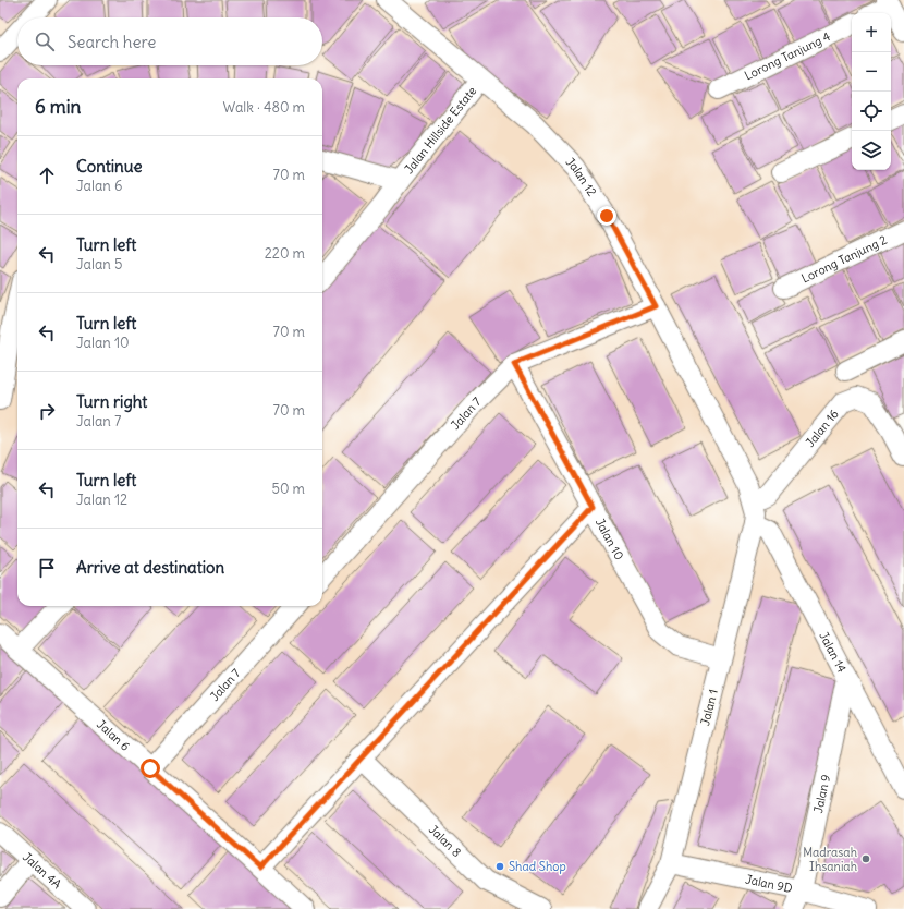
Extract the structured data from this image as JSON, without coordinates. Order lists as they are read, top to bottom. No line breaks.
{"streets":{"street":["Lorong Tanjung 4","Jalan Hillside Estate","Jalan 12","Lorong Tanjung 2","Jalan 7","Jalan 16","Jalan 10","Jalan 14","Jalan 1","Jalan 6","Jalan 9","Jalan 8","Jalan 4A","Jalan 9D"]},"crossings":[["Jalan Hillside Estate","Jalan 12"],["Jalan 12","Jalan 7"],["Jalan 12","Jalan 16"],["Jalan 12","Jalan 1"],["Jalan 7","Jalan 10"],["Jalan 7","Jalan 6"],["Jalan 16","Jalan 1"],["Jalan 10","Jalan 1"],["Jalan 14","Jalan 1"],["Jalan 14","Jalan 9"],["Jalan 1","Jalan 9D"],["Jalan 9","Jalan 9D"]],"places":["Madrasah Ihsaniah","Shad Shop"],"page":{"map_buttons":["+","−"],"search":"Search here","heading":["6 min","Walk · 480 m"],"list":[["Continue","Jalan 6","70 m"],["Turn left","Jalan 5","220 m"],["Turn left","Jalan 10","70 m"],["Turn right","Jalan 7","70 m"],["Turn left","Jalan 12","50 m"],"Arrive at destination"]}}
